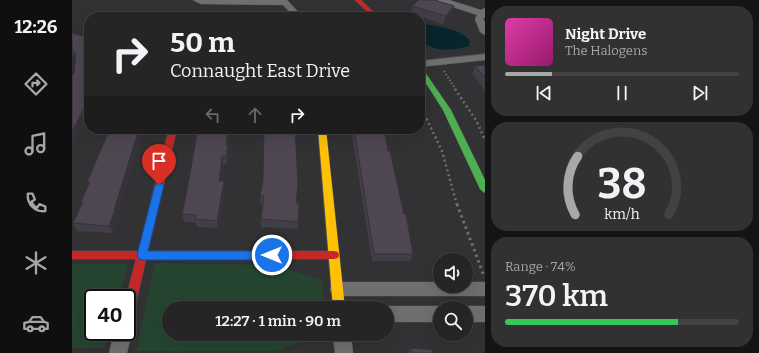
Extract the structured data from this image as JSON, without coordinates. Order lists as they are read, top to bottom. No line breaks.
{"page":{"tabs":"12:26","turn":["50 m","Connaught East Drive"],"song":["Night Drive","The Halogens"],"tile":["Range · 74%","370 km"],"limit":"40","trip":"12:27 · 1 min · 90 m","gauge":["38","km/h"]}}
